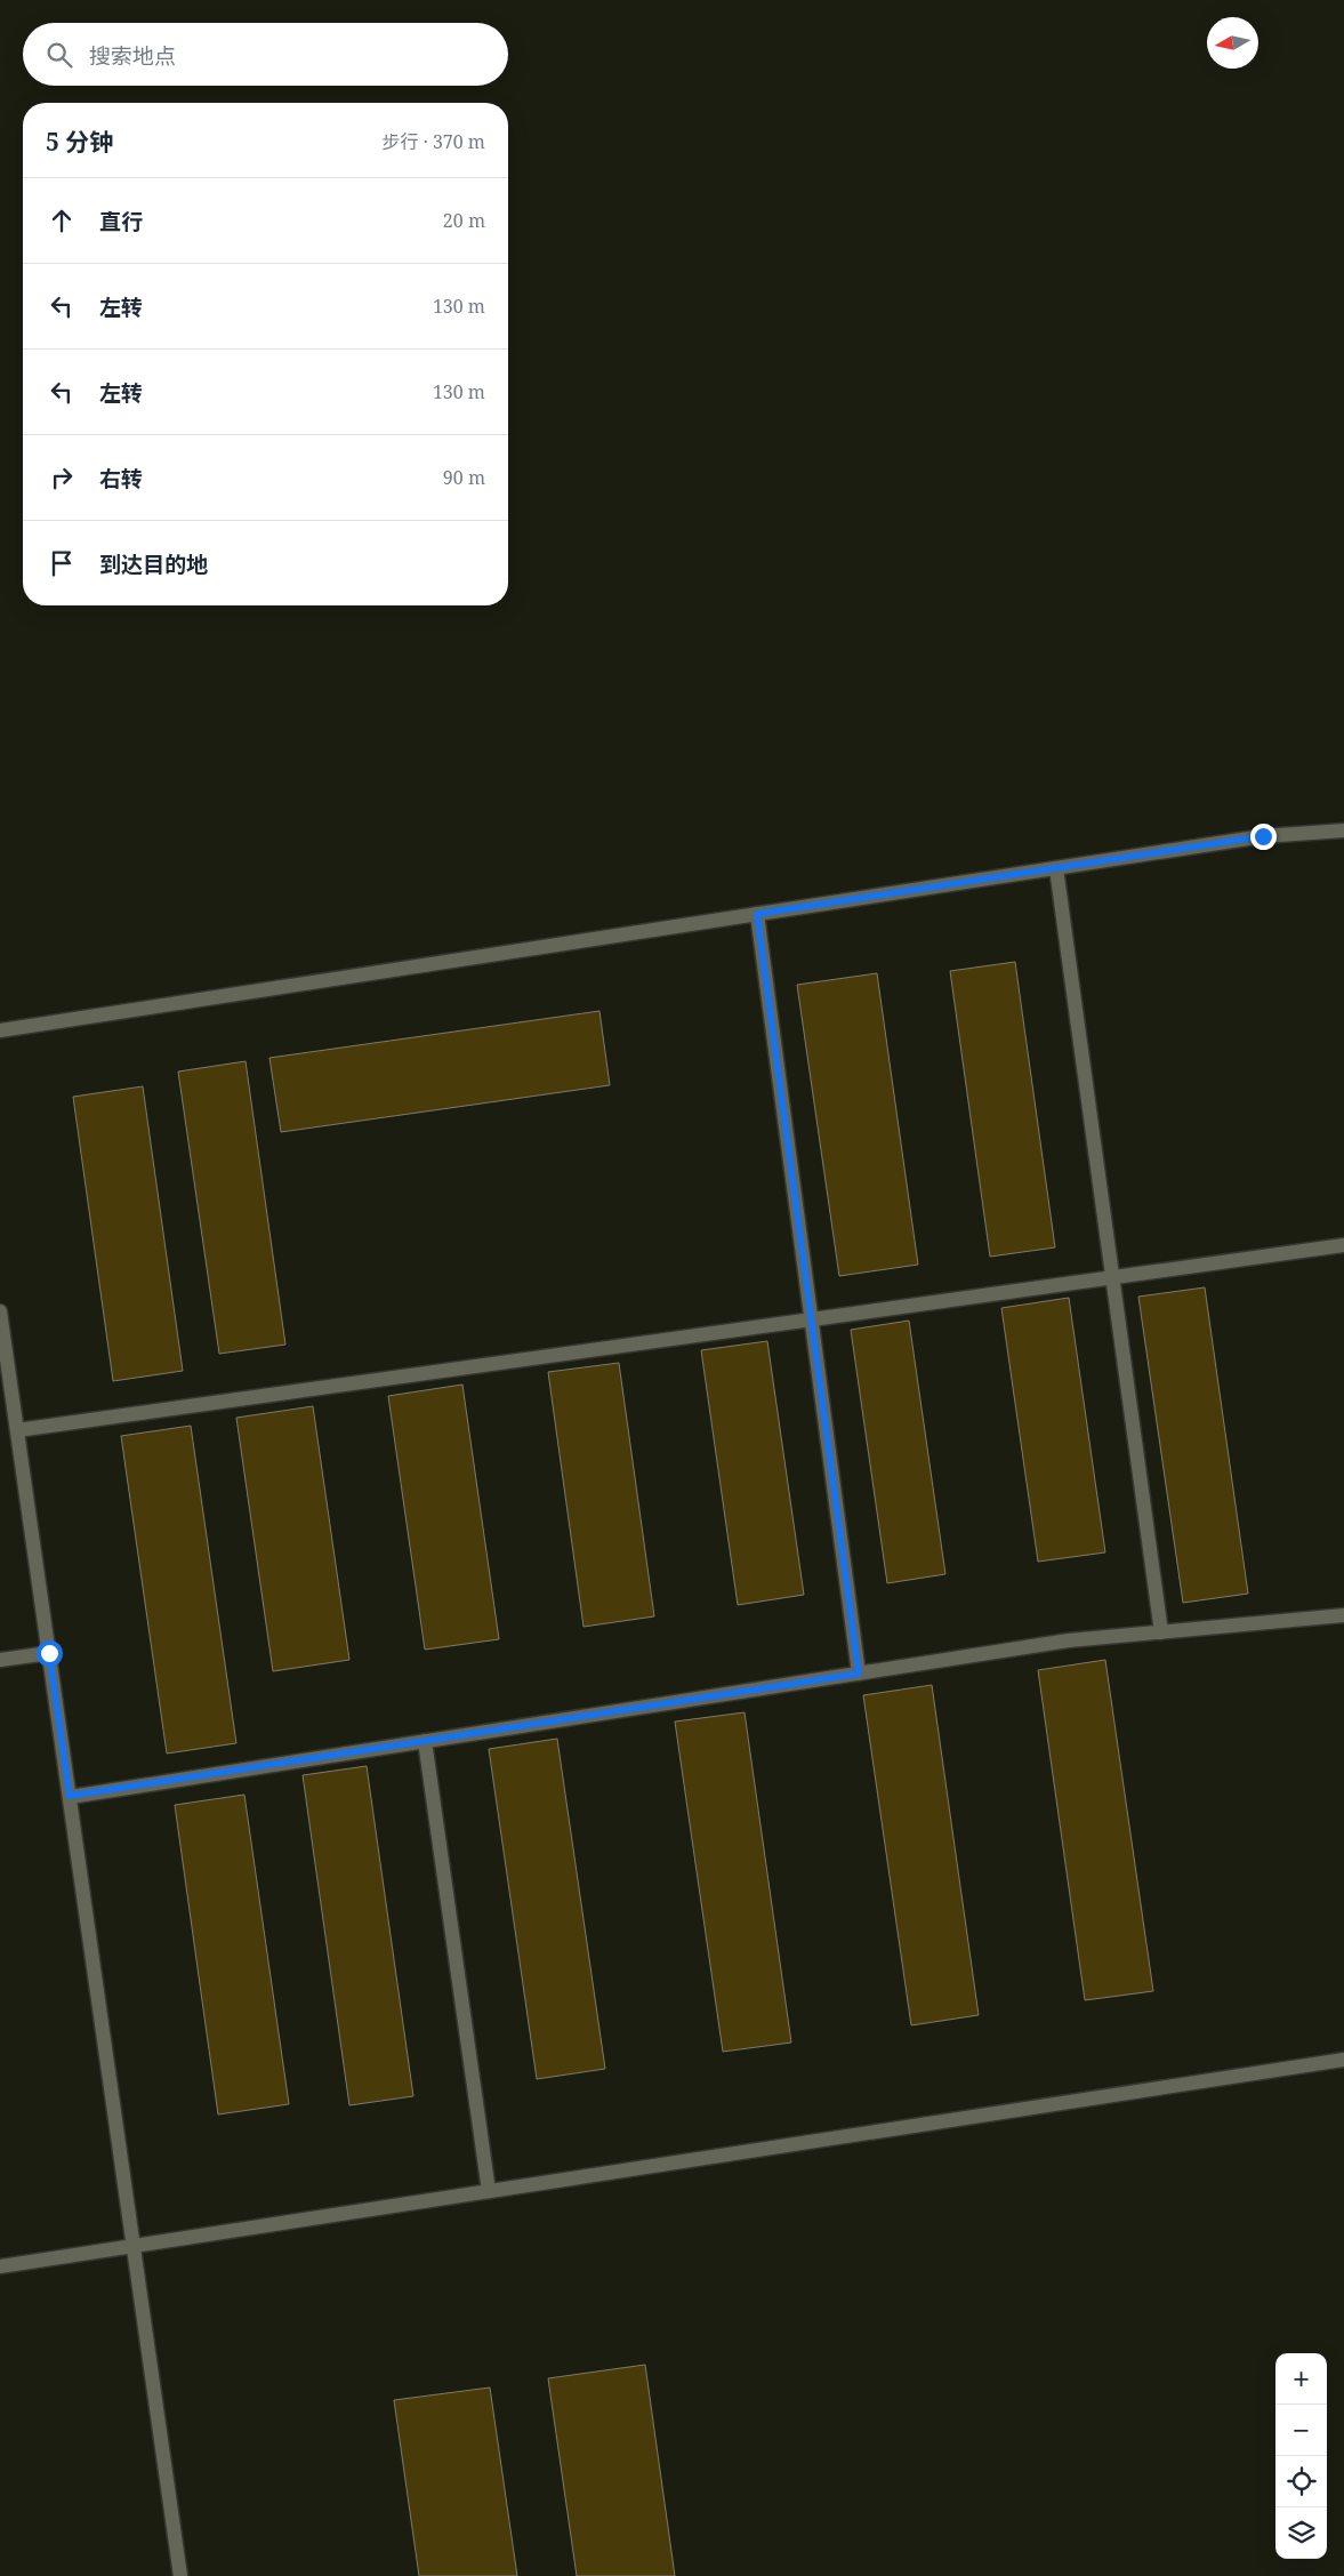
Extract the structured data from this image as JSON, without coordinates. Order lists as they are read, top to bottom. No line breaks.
{"north":"left","page":{"search":"搜索地点","heading":["5 分钟","步行 · 370 m"],"list":[["直行","20 m"],["左转","130 m"],["左转","130 m"],["右转","90 m"],"到达目的地"],"map_buttons":["+","−"]}}
